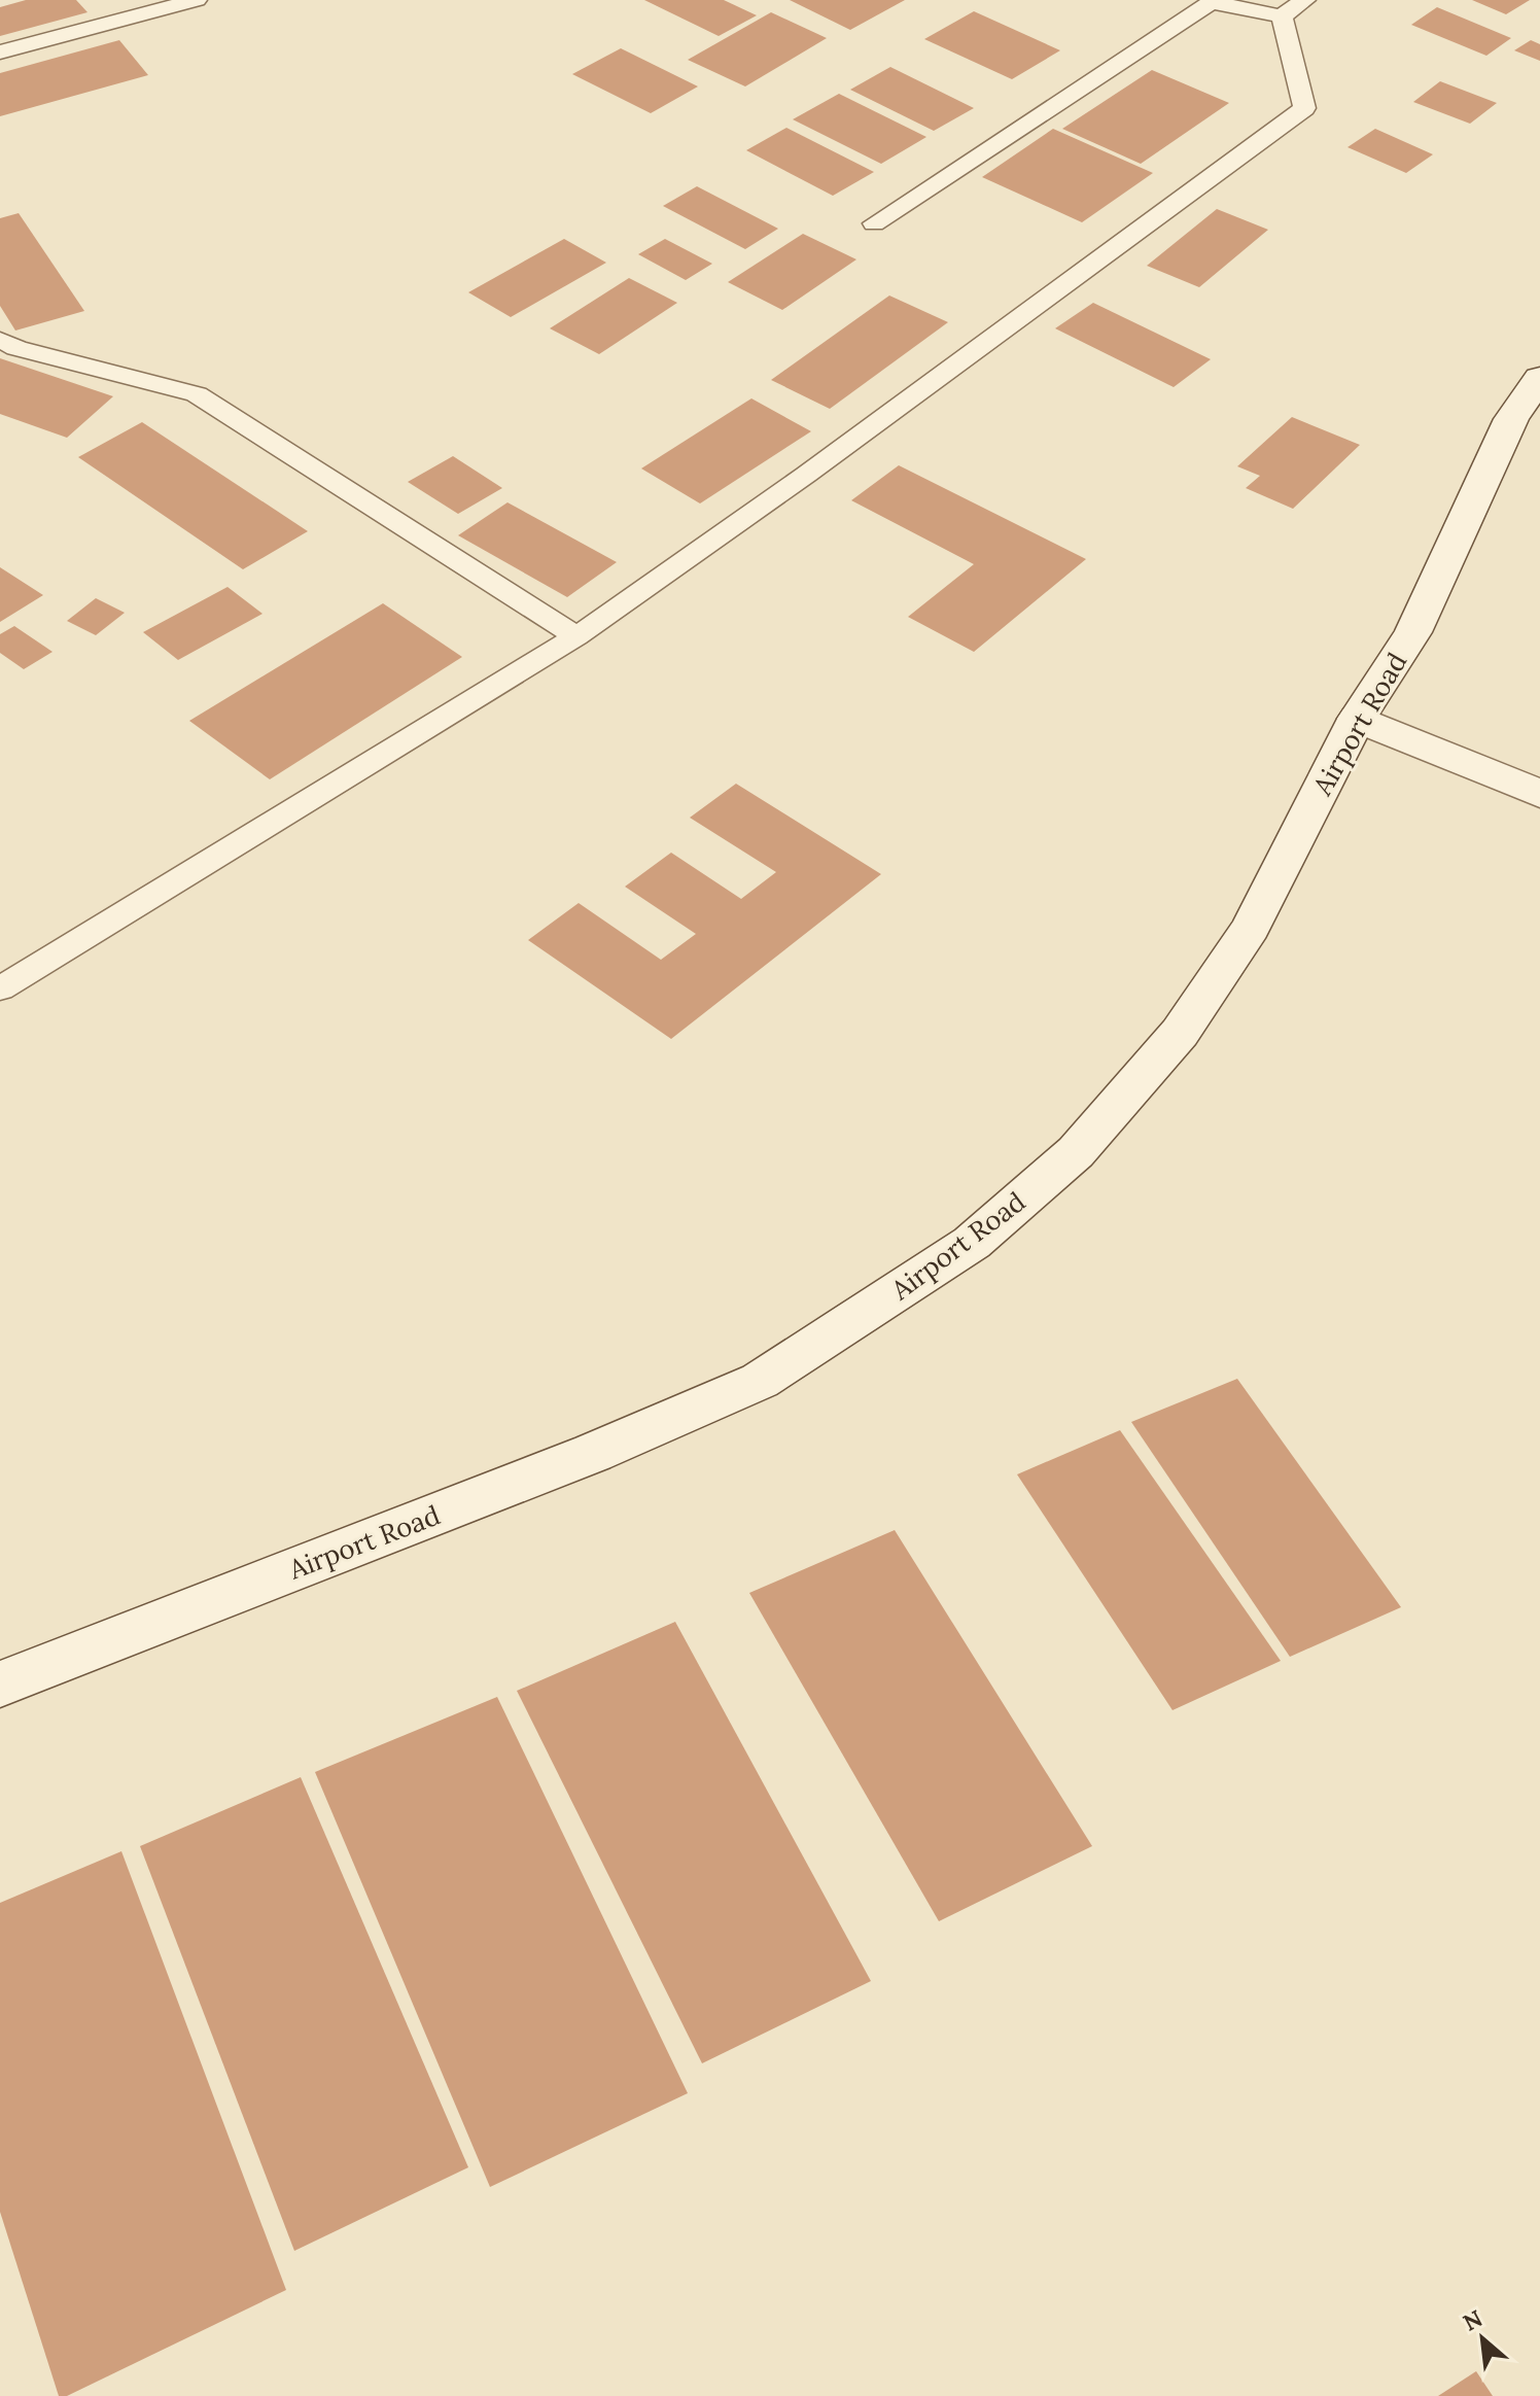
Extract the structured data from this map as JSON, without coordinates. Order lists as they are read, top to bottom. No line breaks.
{"streets":{"main road":["Airport Road"]},"north":"top left"}
